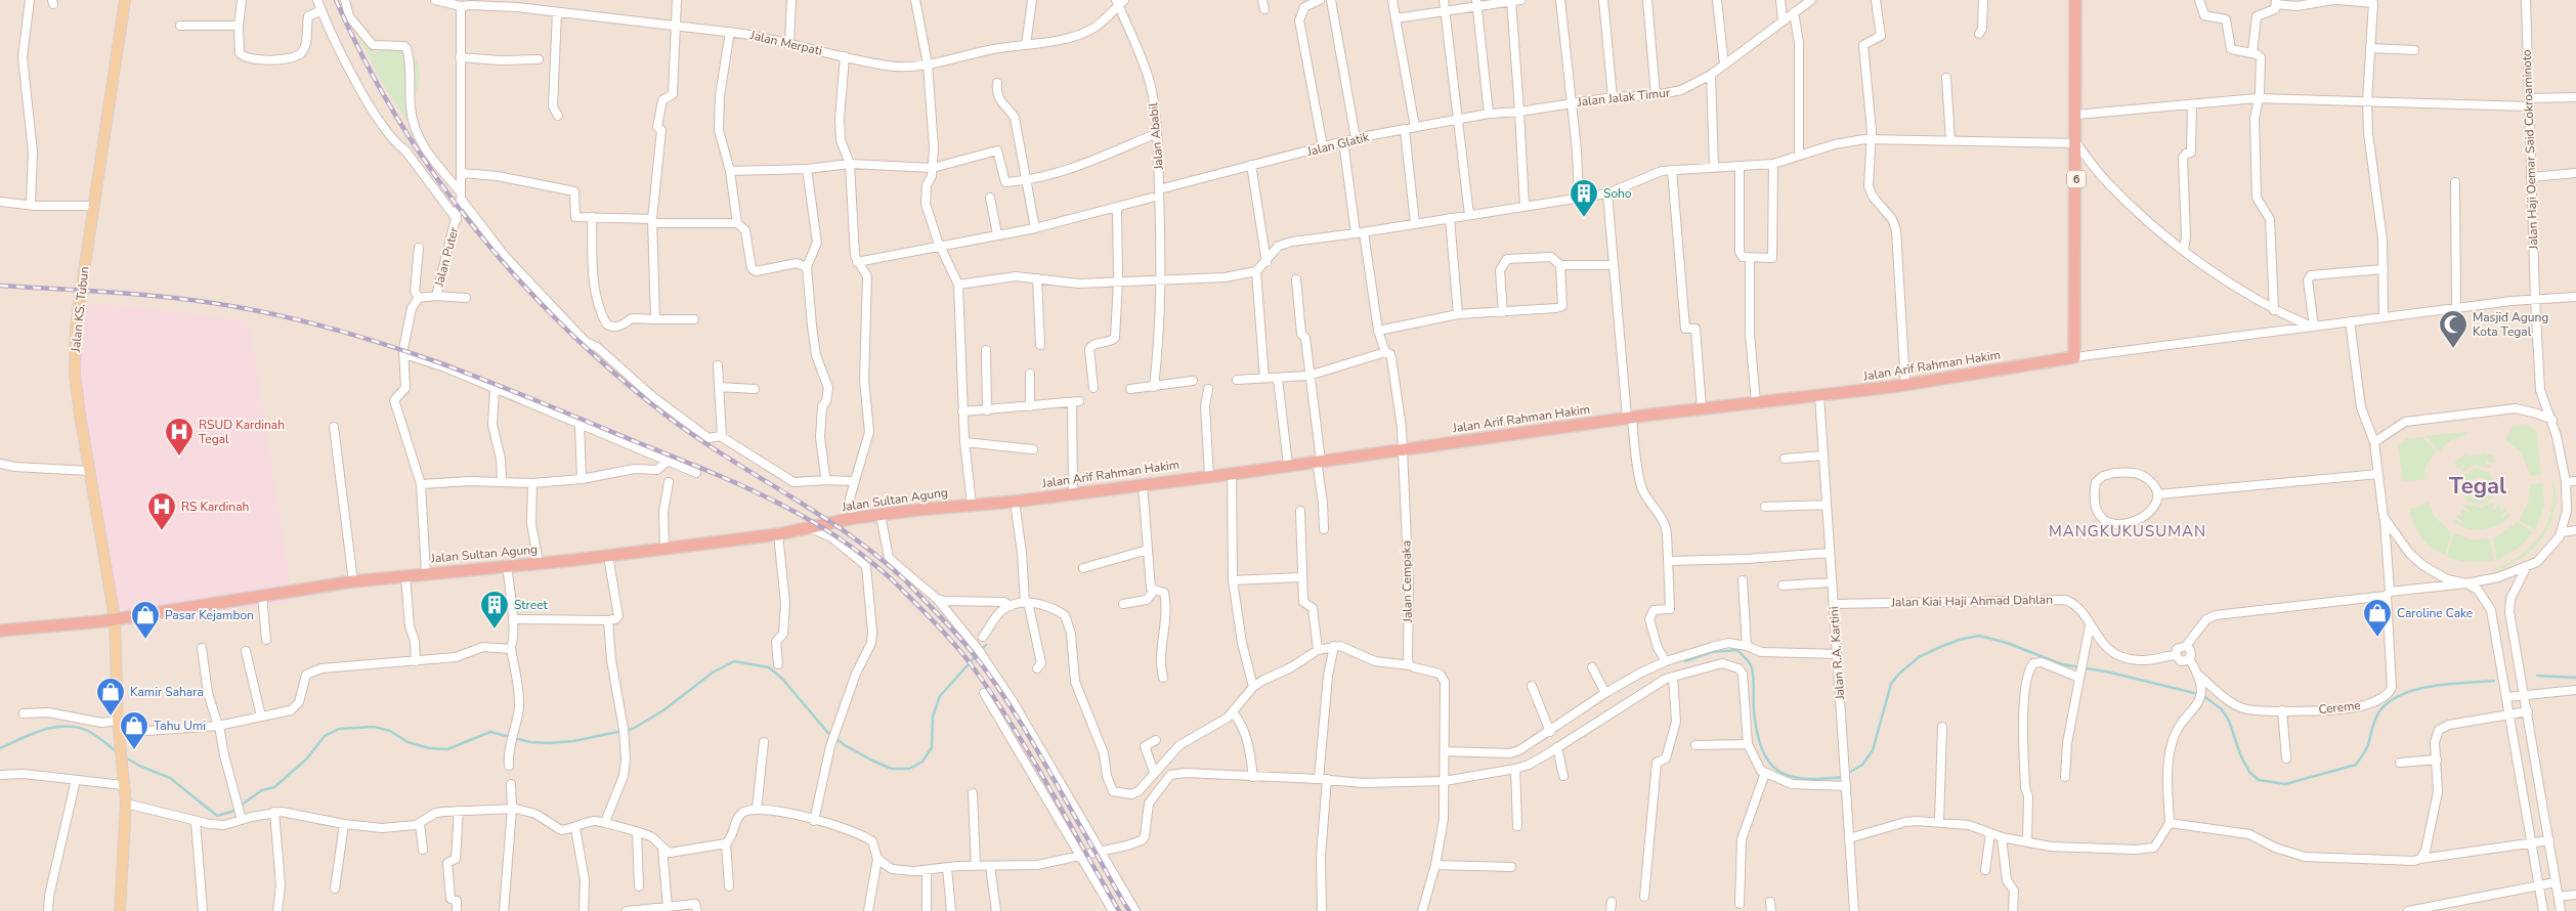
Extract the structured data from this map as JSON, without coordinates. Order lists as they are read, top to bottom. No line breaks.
{"streets":{"highway":["6","Jalan Arif Rahman Hakim","Jalan Sultan Agung"],"main road":["Jalan KS. Tubun"],"street":["Jalan Merpati","Jalan Jalak Timur","Jalan Ababil","Jalan Glatik","Jalan Haji Oemar Said Cokroaminoto","Jalan Puter","Jalan Cempaka","Jalan Kiai Haji Ahmad Dahlan","Jalan R.A. Kartini","Cereme"]},"crossings":[["Jalan Merpati","Jalan Ababil"],["Jalan Merpati","Jalan Puter"],["Jalan Jalak Timur","Jalan Glatik"],["Jalan Ababil","Jalan Glatik"],["Jalan Glatik","Jalan Cempaka"],["6","Jalan Arif Rahman Hakim"],["Jalan Puter","Jalan Sultan Agung"],["Jalan KS. Tubun","Jalan Sultan Agung"],["Jalan Arif Rahman Hakim","Jalan Sultan Agung"],["Jalan Arif Rahman Hakim","Jalan Cempaka"],["Jalan Arif Rahman Hakim","Jalan R.A. Kartini"],["Jalan Kiai Haji Ahmad Dahlan","Jalan R.A. Kartini"]],"districts":["Tegal","MANGKUKUSUMAN"],"places":{"building":["Soho","Street"],"mosque":["Masjid Agung Kota Tegal"],"hospital":["RSUD Kardinah Tegal","RS Kardinah"],"shop":["Caroline Cake","Pasar Kejambon","Kamir Sahara","Tahu Umi"]}}
